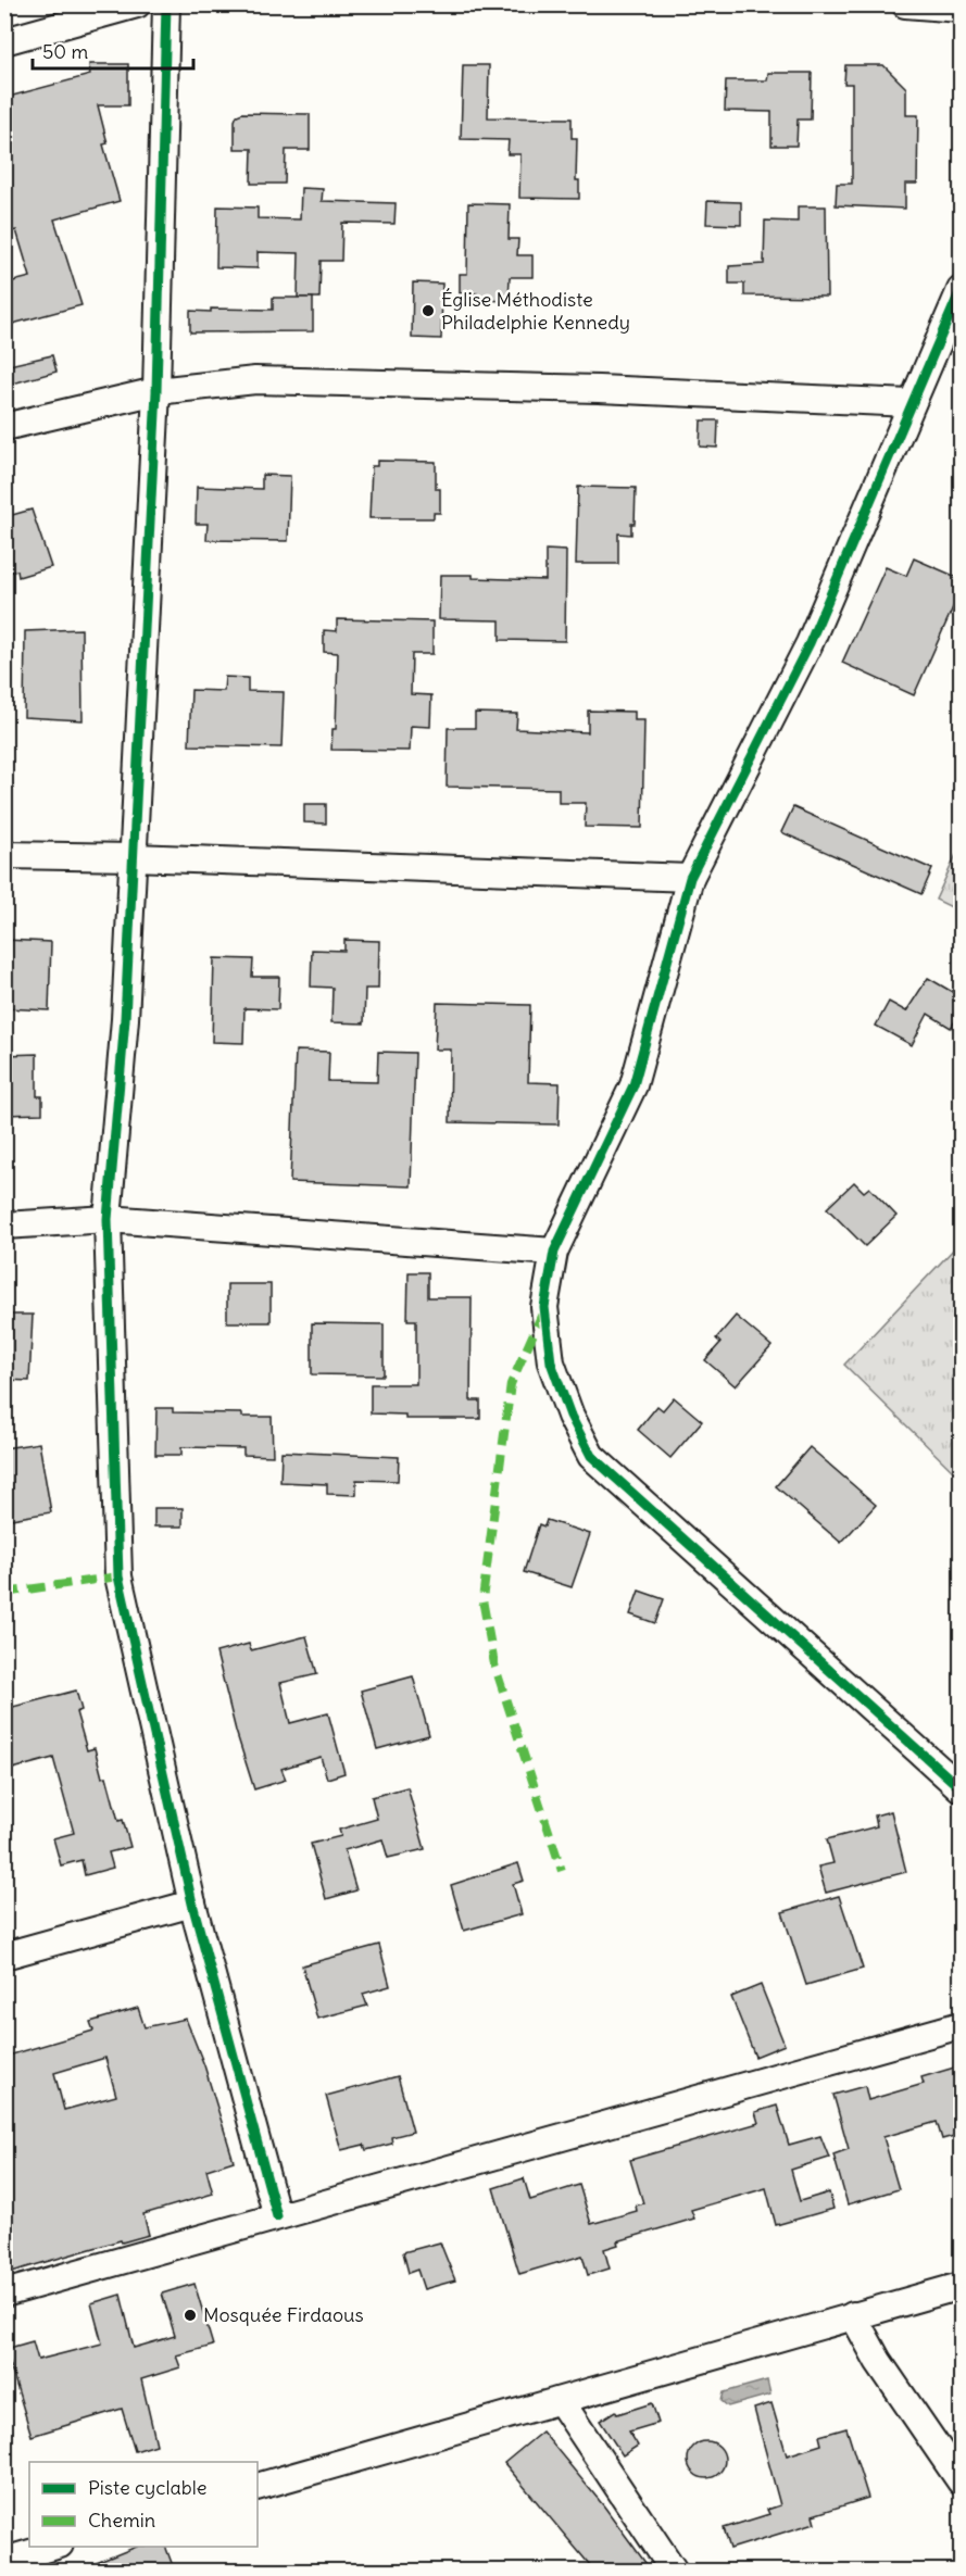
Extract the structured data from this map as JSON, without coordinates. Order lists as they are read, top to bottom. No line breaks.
{"places":["Église Méthodiste Philadelphie Kennedy","Mosquée Firdaous"],"legend":["Piste cyclable","Chemin"],"scale_bar":"50 m"}
